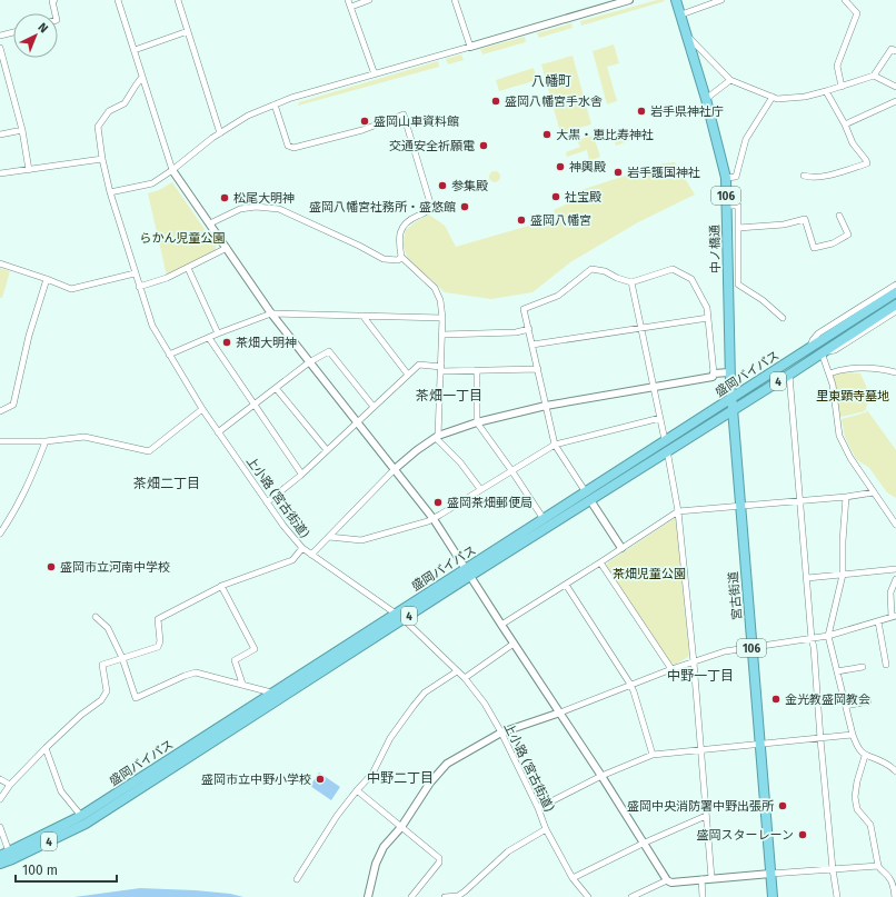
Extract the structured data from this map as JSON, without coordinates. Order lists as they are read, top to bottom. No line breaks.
{"streets":{"highway":["106","中ノ橋通","盛岡バイパス","4","宮古街道"],"street":["上小路 (宮古街道)"]},"crossings":[["中ノ橋通","盛岡バイパス"],["中ノ橋通","宮古街道"],["盛岡バイパス","上小路 (宮古街道)"],["盛岡バイパス","宮古街道"]],"districts":["八幡町","茶畑一丁目","茶畑二丁目","中野一丁目","中野二丁目"],"parks":["らかん児童公園","里東顕寺墓地","茶畑児童公園"],"places":["盛岡八幡宮手水舎","岩手県神社庁","盛岡山車資料館","大黒・恵比寿神社","交通安全祈願電","神輿殿","岩手護国神社","参集殿","社宝殿","松尾大明神","盛岡八幡宮社務所・盛悠館","盛岡八幡宮","茶畑大明神","盛岡茶畑郵便局","盛岡市立河南中学校","金光教盛岡教会","盛岡市立中野小学校","盛岡中央消防署中野出張所","盛岡スターレーン"],"scale_bar":"100 m","north":"top right"}
